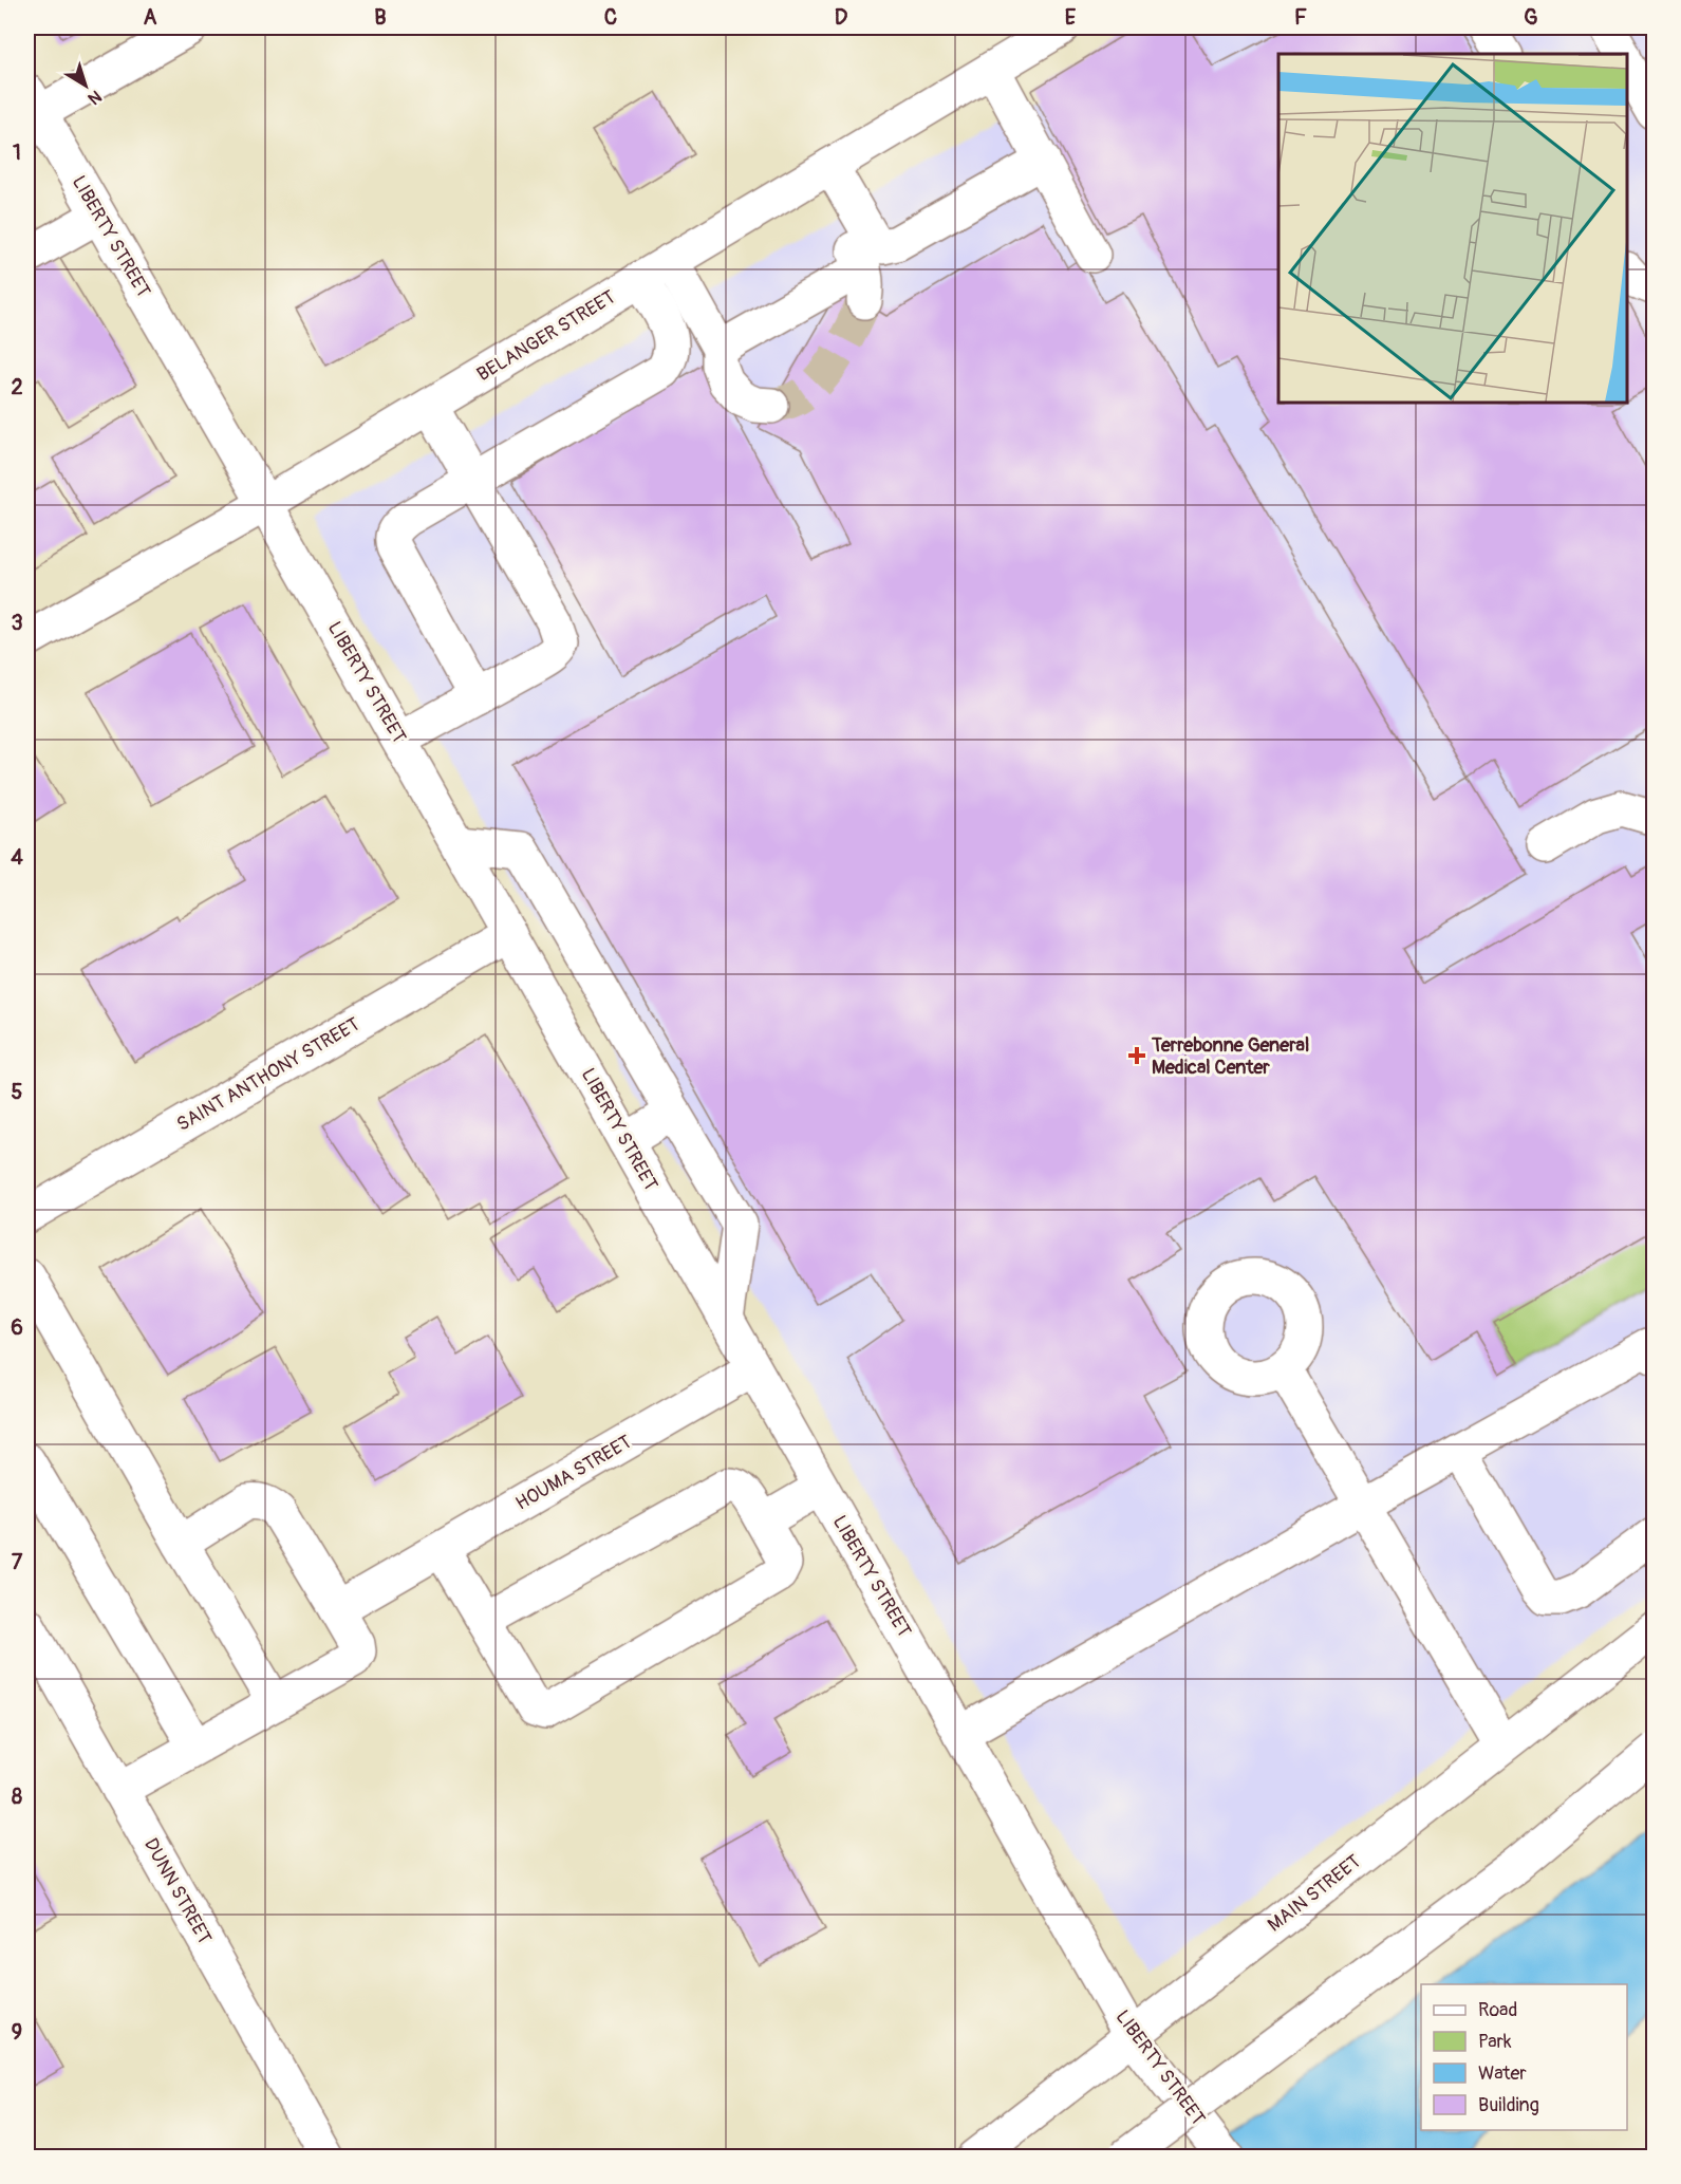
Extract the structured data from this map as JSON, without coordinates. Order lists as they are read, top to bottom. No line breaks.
{"streets":{"street":["LIBERTY STREET","BELANGER STREET","SAINT ANTHONY STREET","HOUMA STREET","DUNN STREET","MAIN STREET"]},"crossings":[["LIBERTY STREET","BELANGER STREET"],["LIBERTY STREET","SAINT ANTHONY STREET"],["LIBERTY STREET","HOUMA STREET"],["LIBERTY STREET","MAIN STREET"]],"places":{"health":["Terrebonne General Medical Center"]},"legend":["Road","Park","Water","Building"],"north":"bottom right","grid":{"columns":["A","B","C","D","E","F","G"],"rows":["1","2","3","4","5","6","7","8","9"]}}
